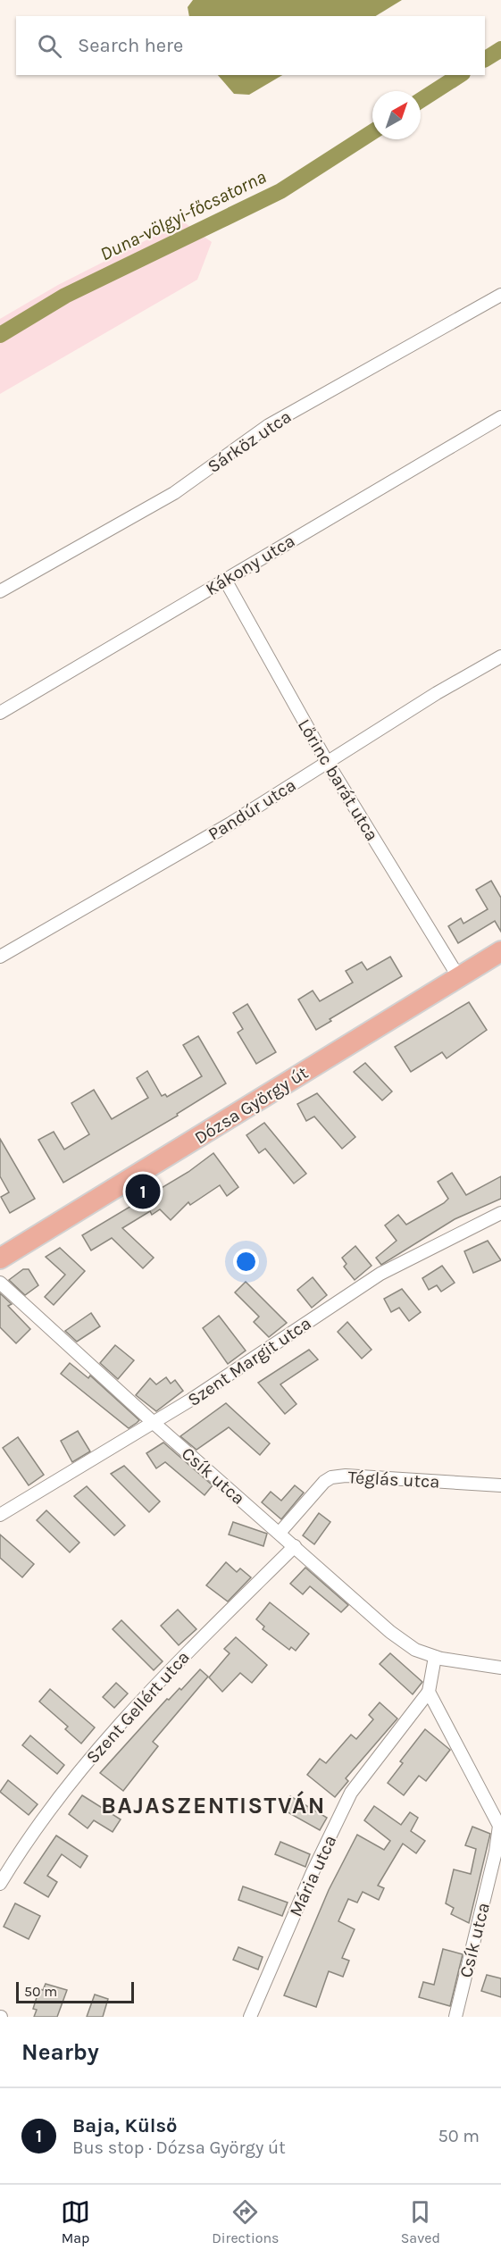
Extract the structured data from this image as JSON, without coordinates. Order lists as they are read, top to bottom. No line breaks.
{"streets":{"main road":["Dózsa György út"],"street":["Sárköz utca","Kákony utca","Lőrinc barát utca","Pandúr utca","Szent Margit utca","Csík utca","Téglás utca","Szent Gellért utca","Mária utca"]},"crossings":[["Kákony utca","Lőrinc barát utca"],["Lőrinc barát utca","Pandúr utca"],["Lőrinc barát utca","Dózsa György út"],["Szent Margit utca","Csík utca"],["Csík utca","Téglás utca"],["Csík utca","Szent Gellért utca"],["Csík utca","Mária utca"]],"districts":["BAJASZENTISTVÁN"],"water":["Duna-völgyi-főcsatorna"],"scale_bar":"50 m","north":"top right","page":{"search":"Search here","pins":"1","scale":"50 m","heading":"Nearby","list":[{"mark":"1","name":"Baja, Külső","note":"Bus stop · Dózsa György út","value":"50 m"}],"nav":["Map","Directions","Saved"]}}
